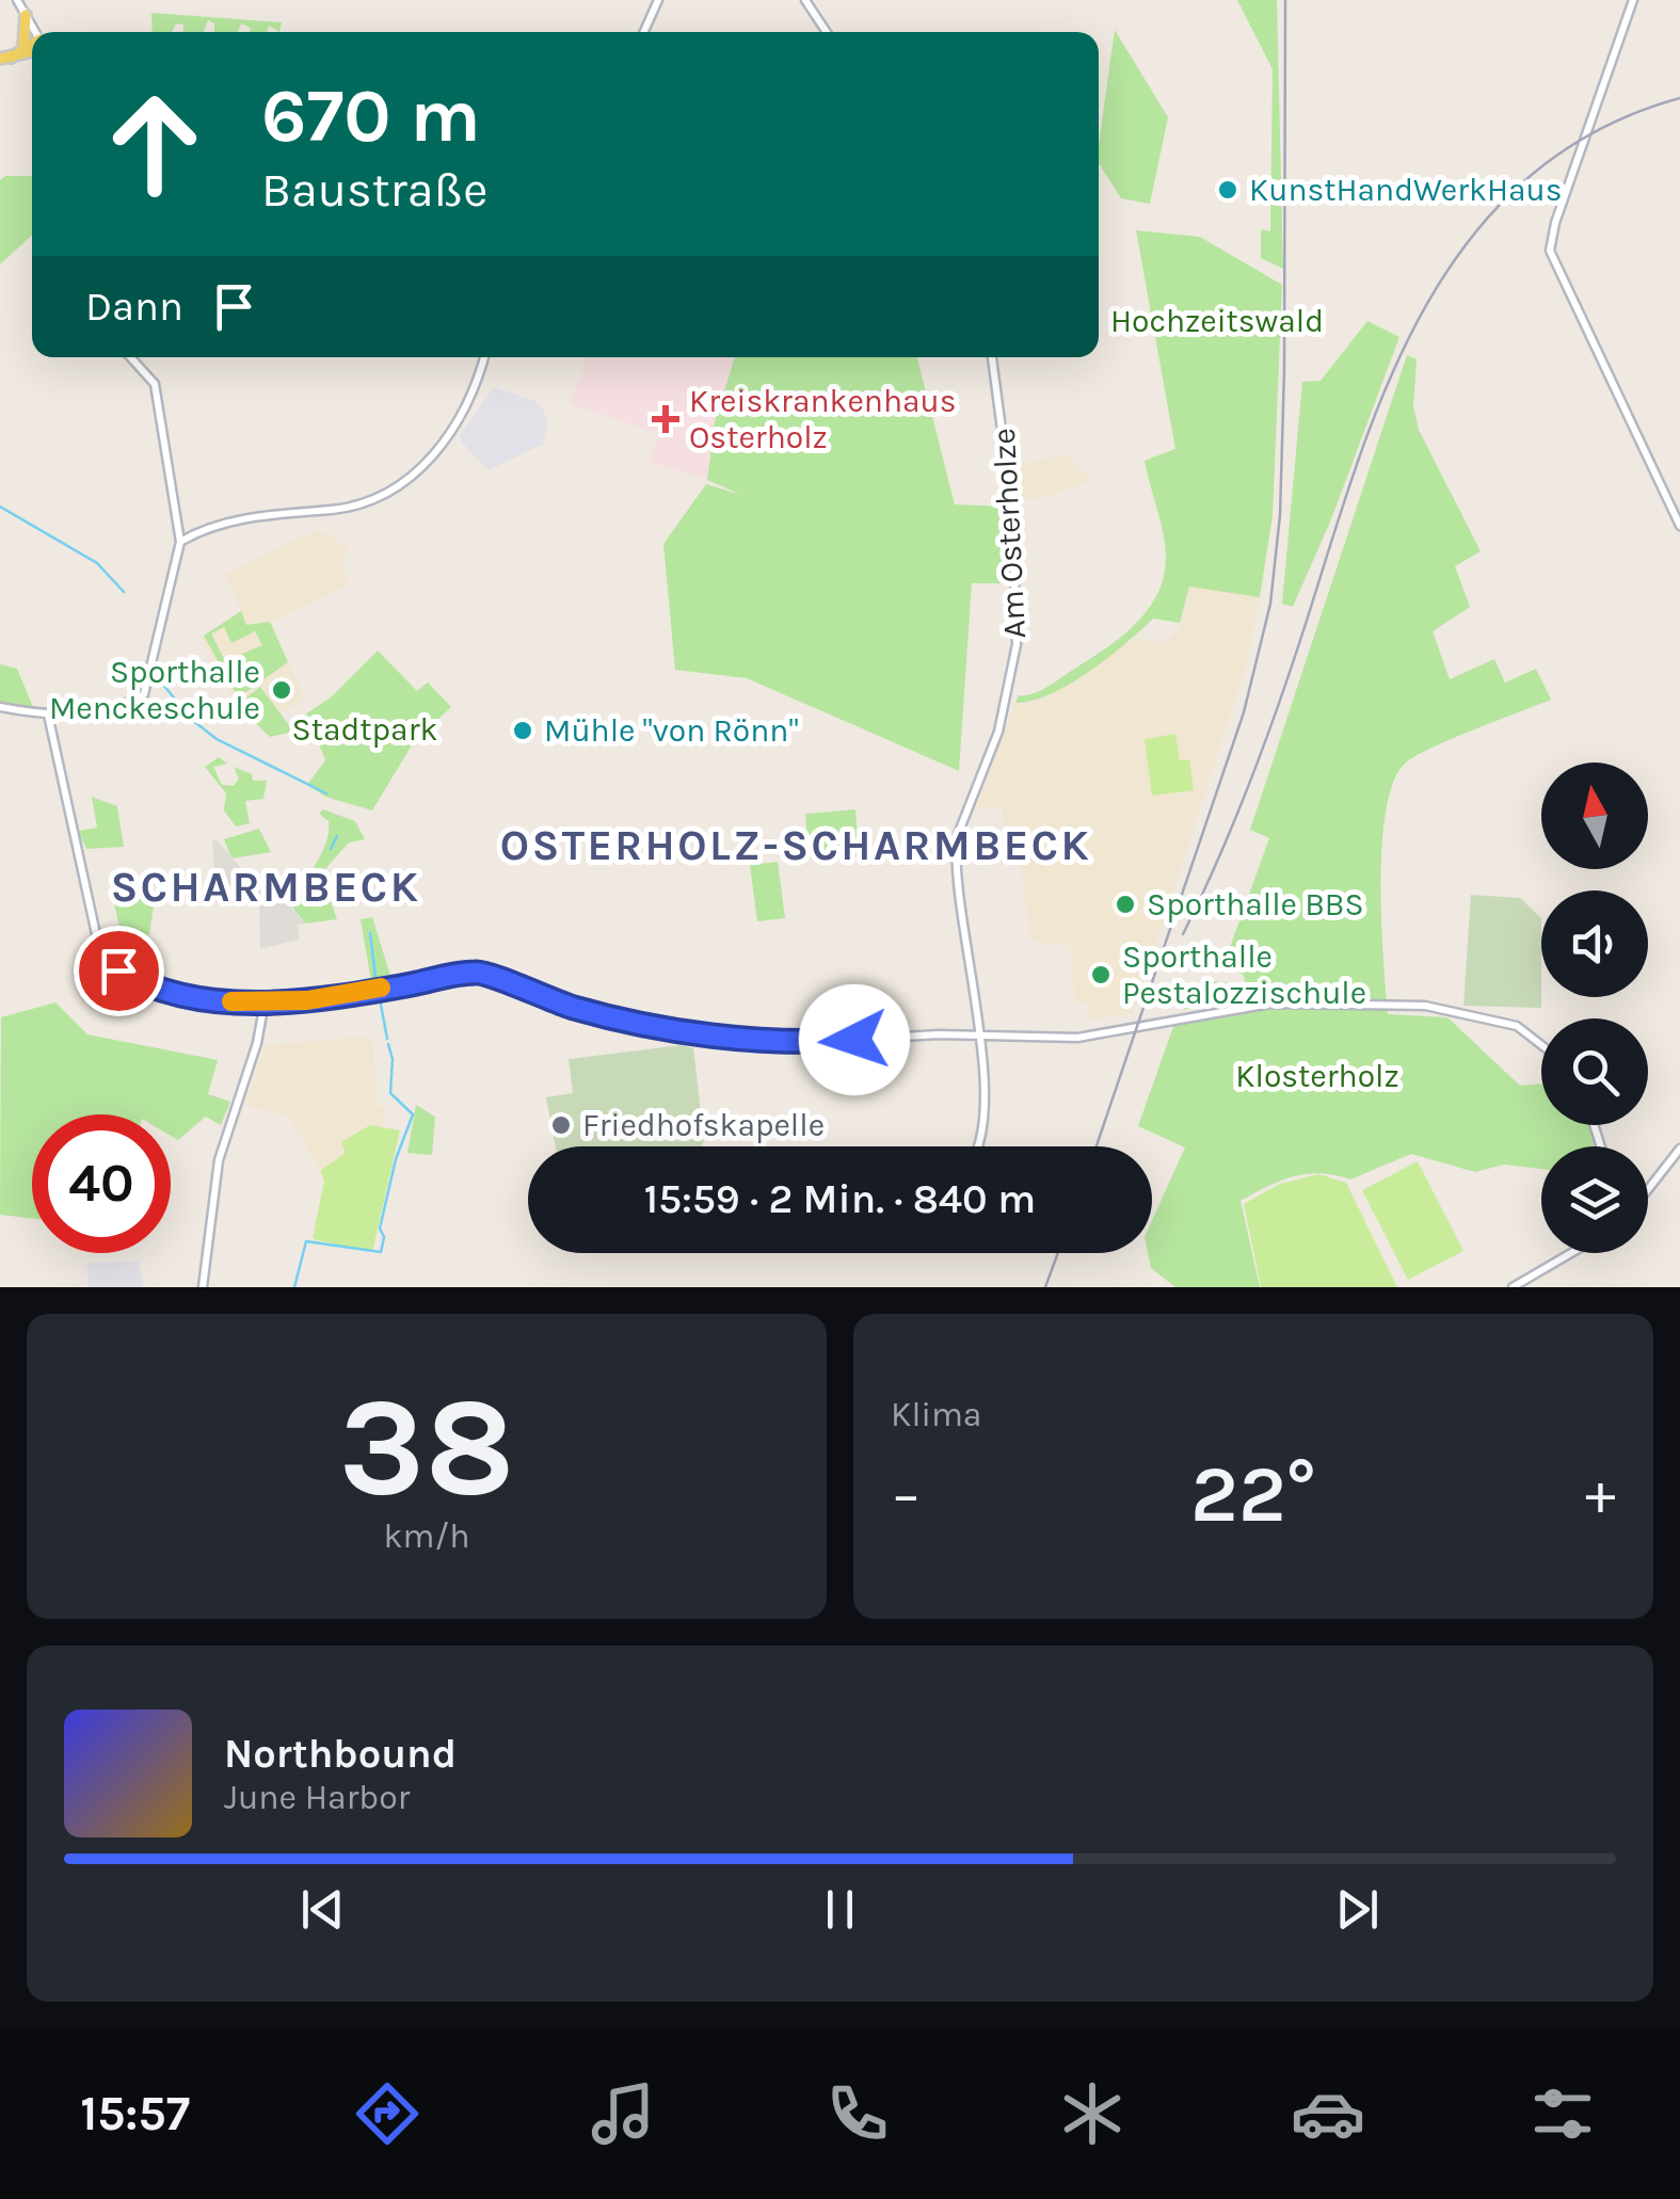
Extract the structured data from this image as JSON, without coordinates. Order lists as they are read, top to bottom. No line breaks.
{"streets":{"street":["Am Osterholze"]},"districts":["OSTERHOLZ-SCHARMBECK","SCHARMBECK"],"parks":["Hochzeitswald","Stadtpark","Klosterholz"],"places":{"other":["KunstHandWerkHaus","Sporthalle Menckeschule","Mühle \"von Rönn\"","Sporthalle BBS","Sporthalle Pestalozzischule","Friedhofskapelle"],"health":["Kreiskrankenhaus Osterholz"]},"north":"top","page":{"turn":["670 m","Baustraße"],"then":"Dann","limit":"40","trip":"15:59 · 2 Min. · 840 m","tile":[["38","km/h"],"Klima"],"heat":["−","22°","+"],"song":["Northbound","June Harbor"],"tabs":"15:57"}}
